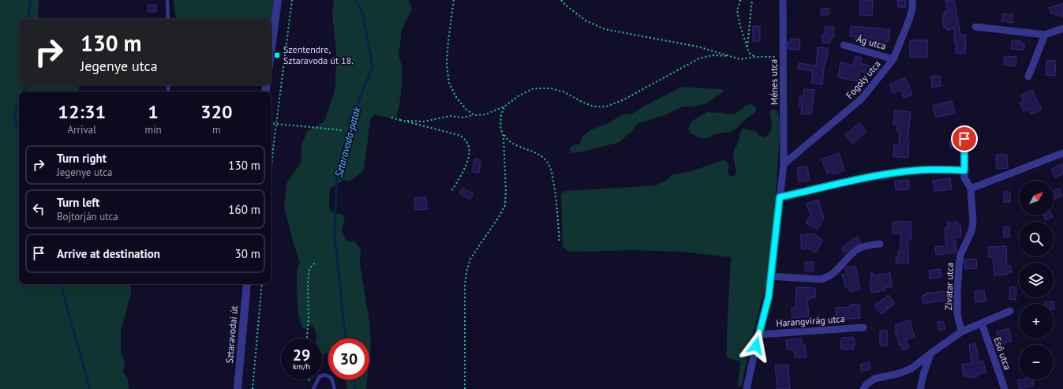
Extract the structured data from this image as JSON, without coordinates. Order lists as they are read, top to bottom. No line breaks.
{"streets":{"street":["Ág utca","Fogoly utca","Ménes utca","Zivatar utca","Harangvirág utca","Sztaravodai út","Eső utca"]},"crossings":[["Ág utca","Fogoly utca"],["Fogoly utca","Ménes utca"],["Ménes utca","Harangvirág utca"]],"water":["Sztaravoda-patak"],"places":{"transit":["Szentendre, Sztaravoda út 18."]},"north":"top right","page":{"turn":["130 m","Jegenye utca"],"eta":["12:31","Arrival","1","min","320","m"],"list":[{"name":"Turn right","note":"Jegenye utca","value":"130 m"},{"name":"Turn left","note":"Bojtorján utca","value":"160 m"},{"name":"Arrive at destination","value":"30 m"}],"map_buttons":["+","−"],"speed":"29 km/h","limit":"30"}}
